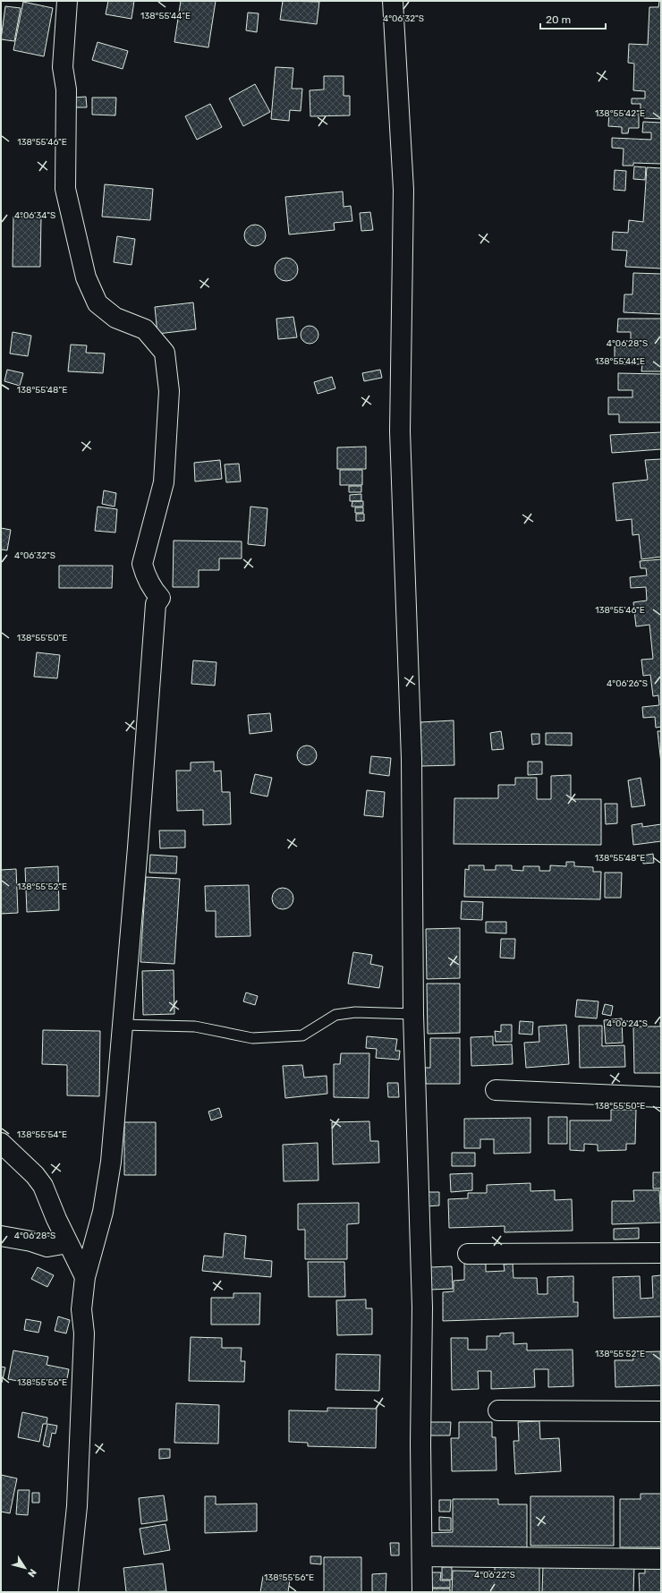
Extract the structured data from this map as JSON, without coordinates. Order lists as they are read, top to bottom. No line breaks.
{"scale_bar":"20 m","north":"bottom right","coordinates":["138°55'44\"E","4°06'32\"S","138°55'42\"E","138°55'46\"E","4°06'34\"S","4°06'28\"S","138°55'48\"E","138°55'50\"E","4°06'26\"S","138°55'52\"E","4°06'24\"S","138°55'54\"E","138°55'56\"E","4°06'22\"S"]}
